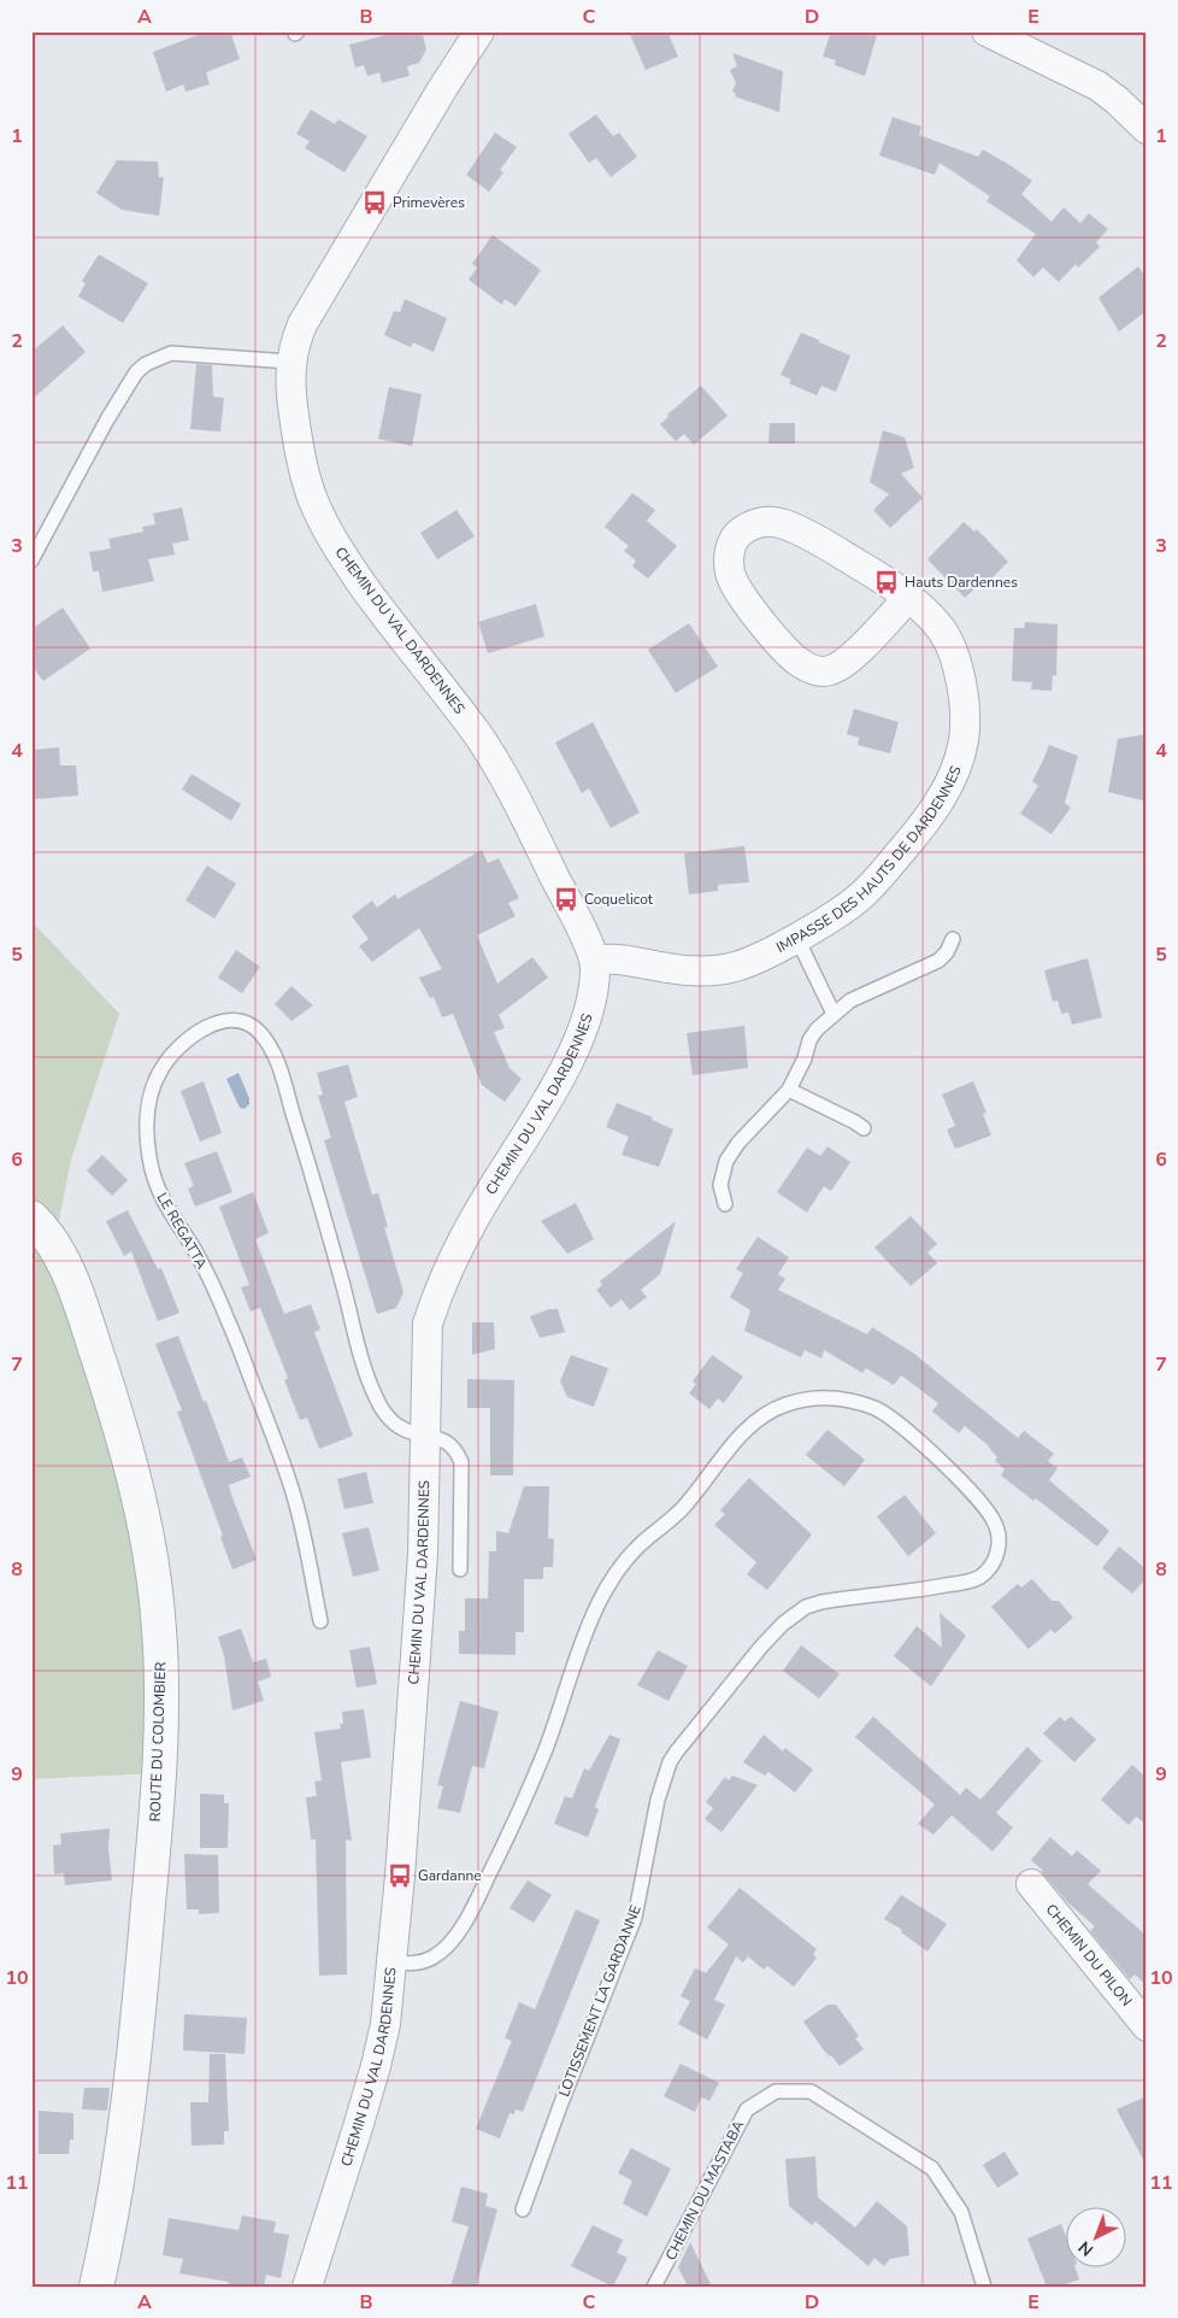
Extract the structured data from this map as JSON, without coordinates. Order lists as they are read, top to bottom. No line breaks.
{"streets":{"street":["CHEMIN DU VAL DARDENNES","IMPASSE DES HAUTS DE DARDENNES","ROUTE DU COLOMBIER","CHEMIN DU PILON"],"lane":["LE REGATTA","LOTISSEMENT LA GARDANNE","CHEMIN DU MASTABA"]},"crossings":[["CHEMIN DU VAL DARDENNES","IMPASSE DES HAUTS DE DARDENNES"],["CHEMIN DU VAL DARDENNES","LE REGATTA"],["CHEMIN DU VAL DARDENNES","LOTISSEMENT LA GARDANNE"]],"places":{"bus stop":["Primevères","Hauts Dardennes","Coquelicot","Gardanne"]},"north":"bottom left","grid":{"columns":["A","B","C","D","E"],"rows":["1","2","3","4","5","6","7","8","9","10","11"]}}
